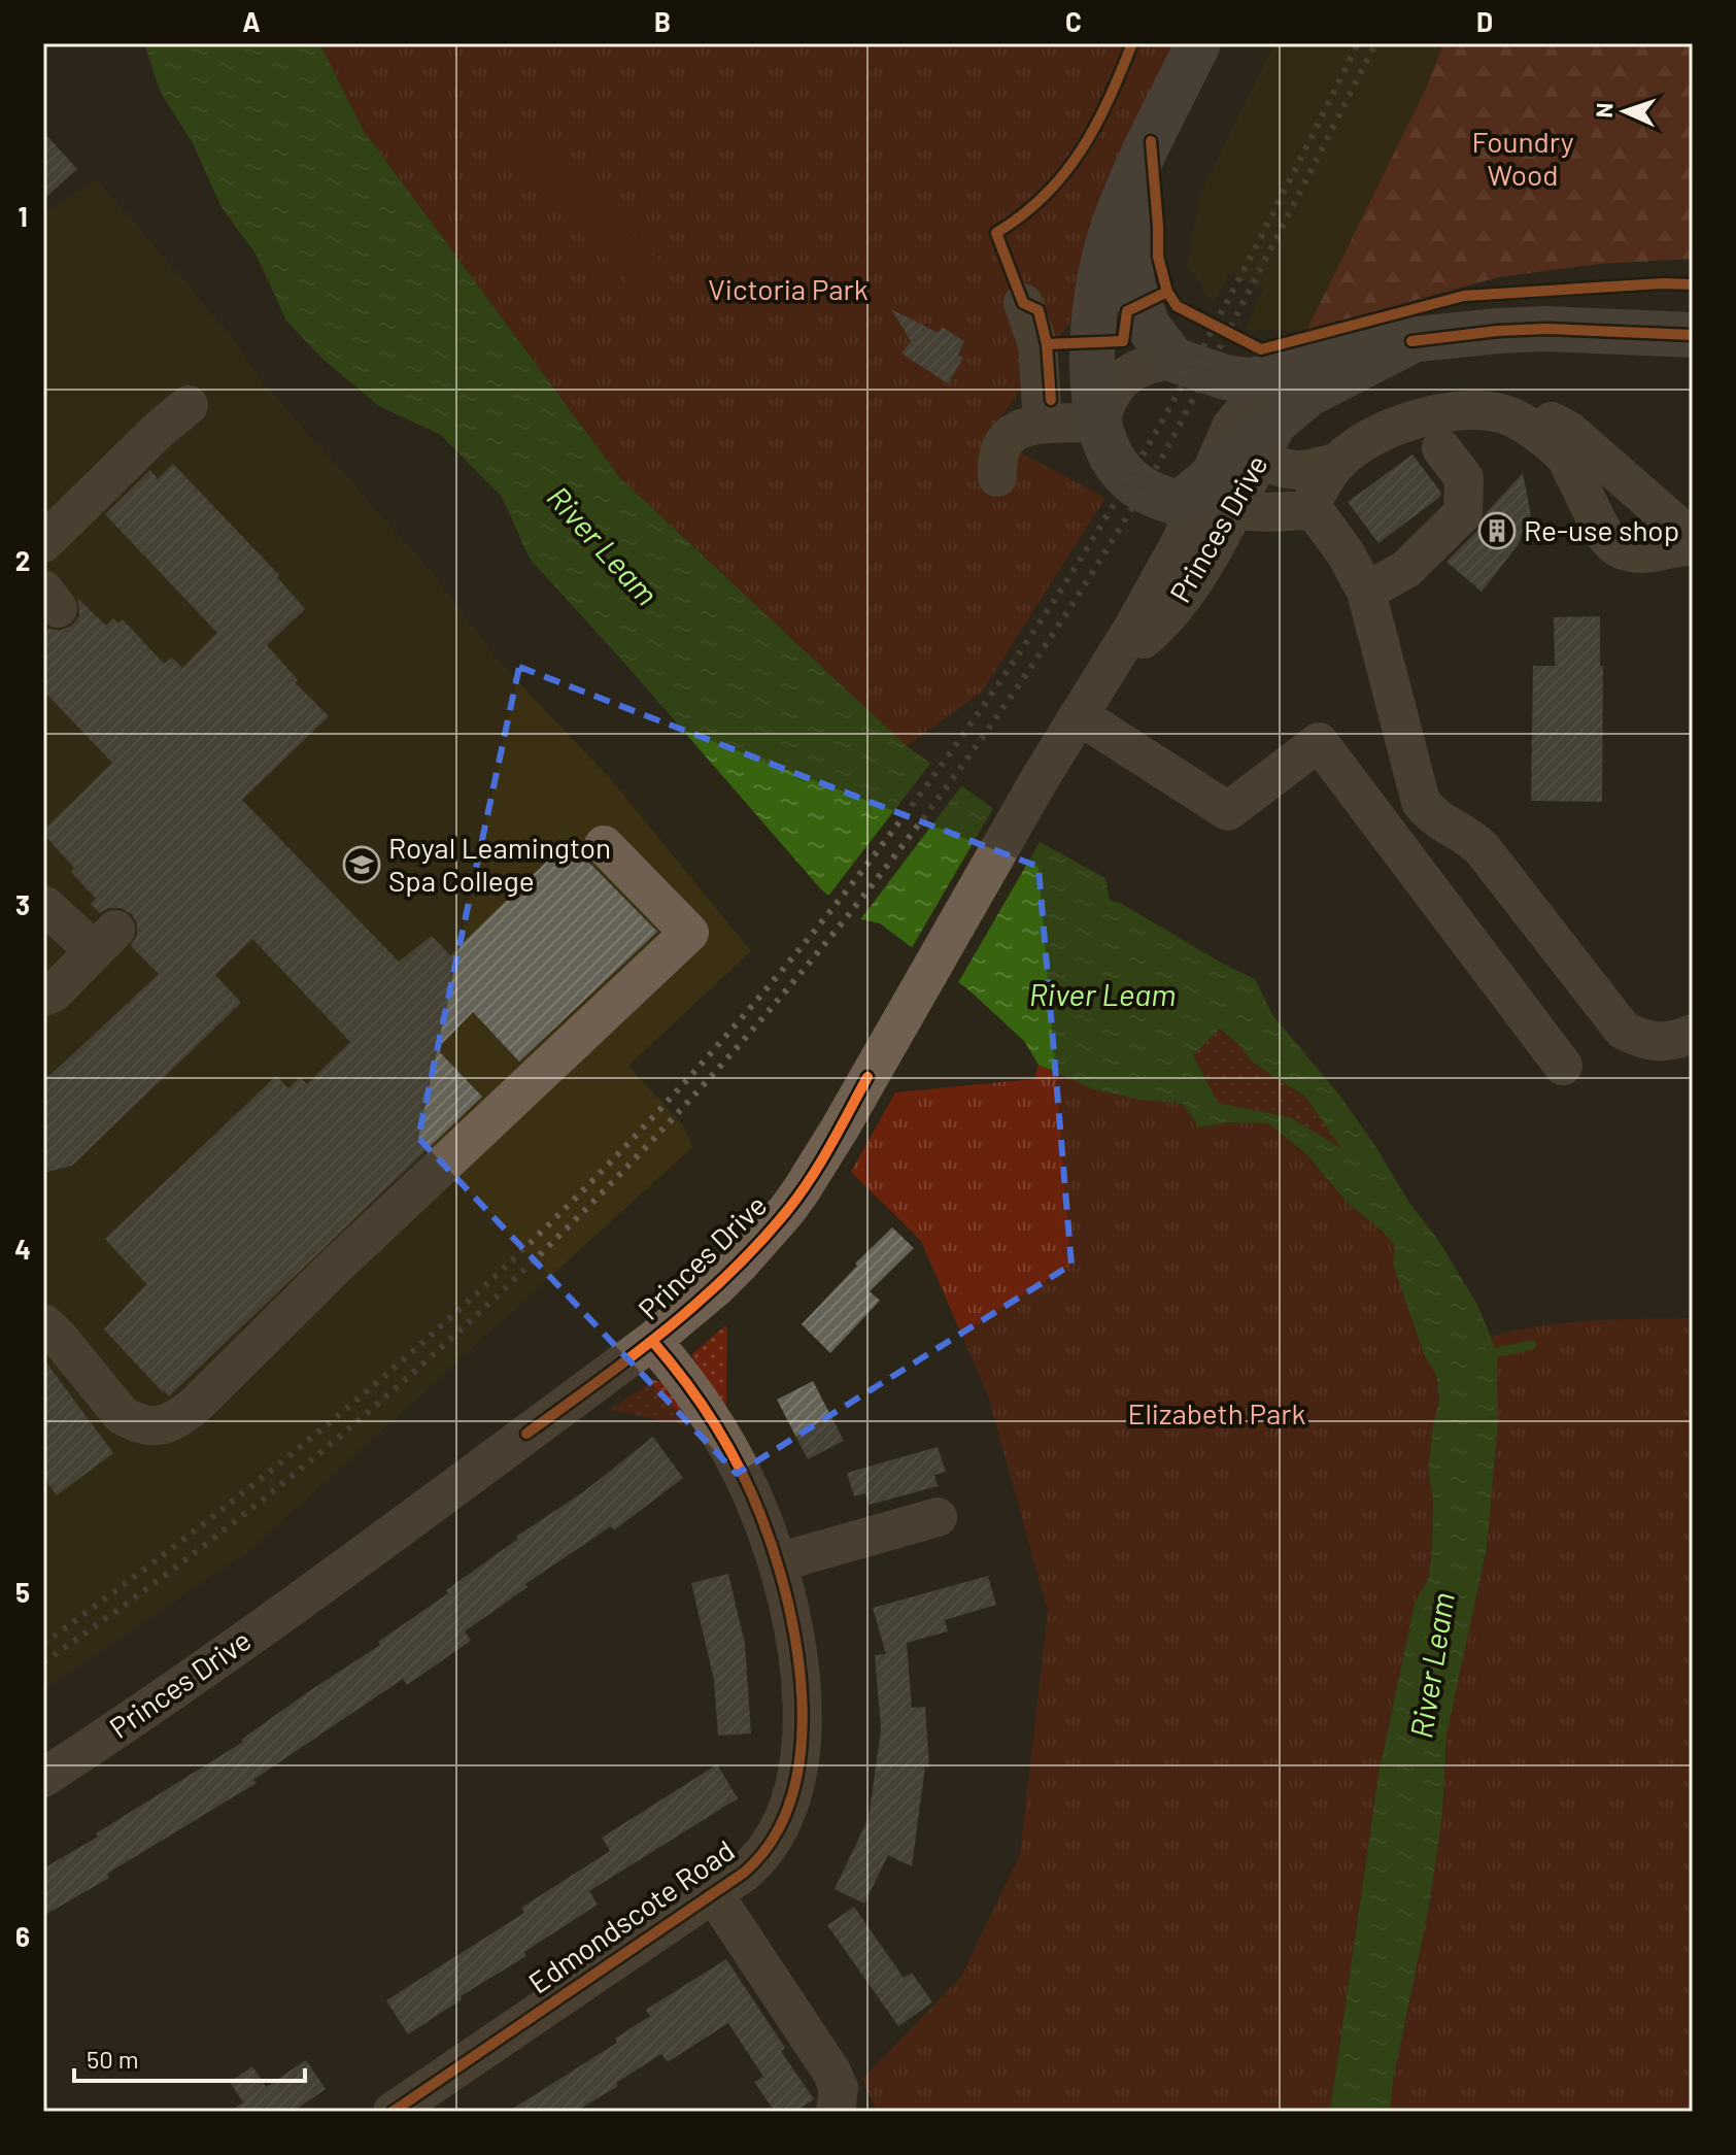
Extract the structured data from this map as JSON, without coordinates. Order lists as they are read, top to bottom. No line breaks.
{"streets":{"highway":["Princes Drive"],"street":["Edmondscote Road"]},"crossings":[["Princes Drive","Edmondscote Road"]],"water":["River Leam"],"parks":["Foundry Wood","Victoria Park","Elizabeth Park"],"places":{"building":["Re-use shop"],"school or university":["Royal Leamington Spa College"]},"scale_bar":"50 m","north":"left","grid":{"columns":["A","B","C","D"],"rows":["1","2","3","4","5","6"]}}
